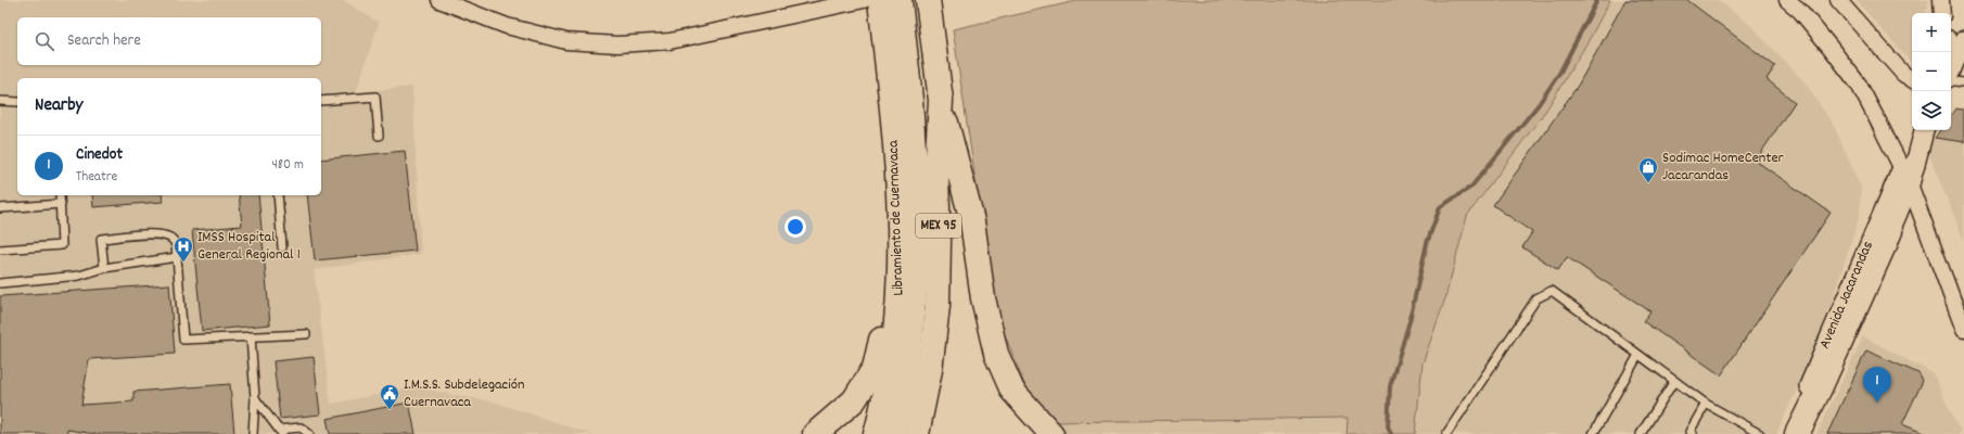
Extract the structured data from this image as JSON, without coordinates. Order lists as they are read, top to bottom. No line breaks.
{"streets":{"main road":["Libramiento de Cuernavaca","MEX 95"],"street":["Avenida Jacarandas"]},"crossings":[["Libramiento de Cuernavaca","MEX 95"]],"places":{"shop":["Sodimac HomeCenter Jacarandas"],"hospital":["IMSS Hospital General Regional 1"],"public building":["I.M.S.S. Subdelegación Cuernavaca"]},"page":{"map_buttons":["+","−"],"search":"Search here","heading":"Nearby","list":[{"mark":"1","name":"Cinedot","note":"Theatre","value":"480 m"}],"pins":"1"}}
